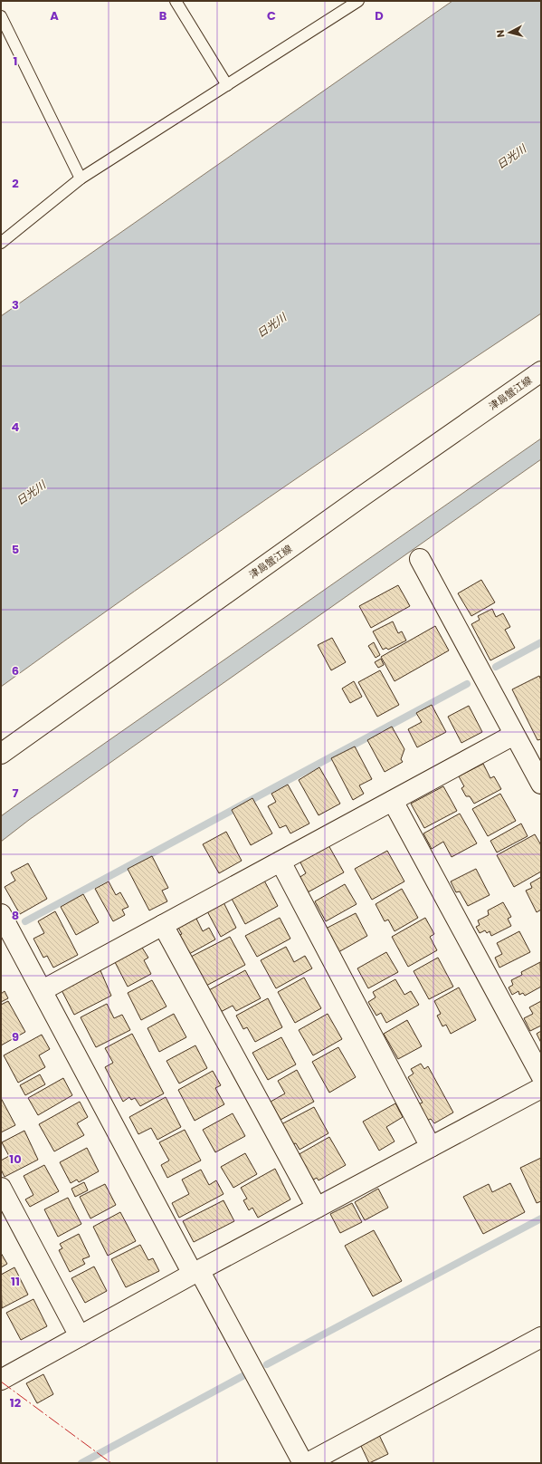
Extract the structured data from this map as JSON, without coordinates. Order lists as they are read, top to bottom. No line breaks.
{"streets":{"street":["津島蟹江線"]},"water":["日光川"],"north":"left","grid":{"columns":["A","B","C","D"],"rows":["1","2","3","4","5","6","7","8","9","10","11","12"]}}
